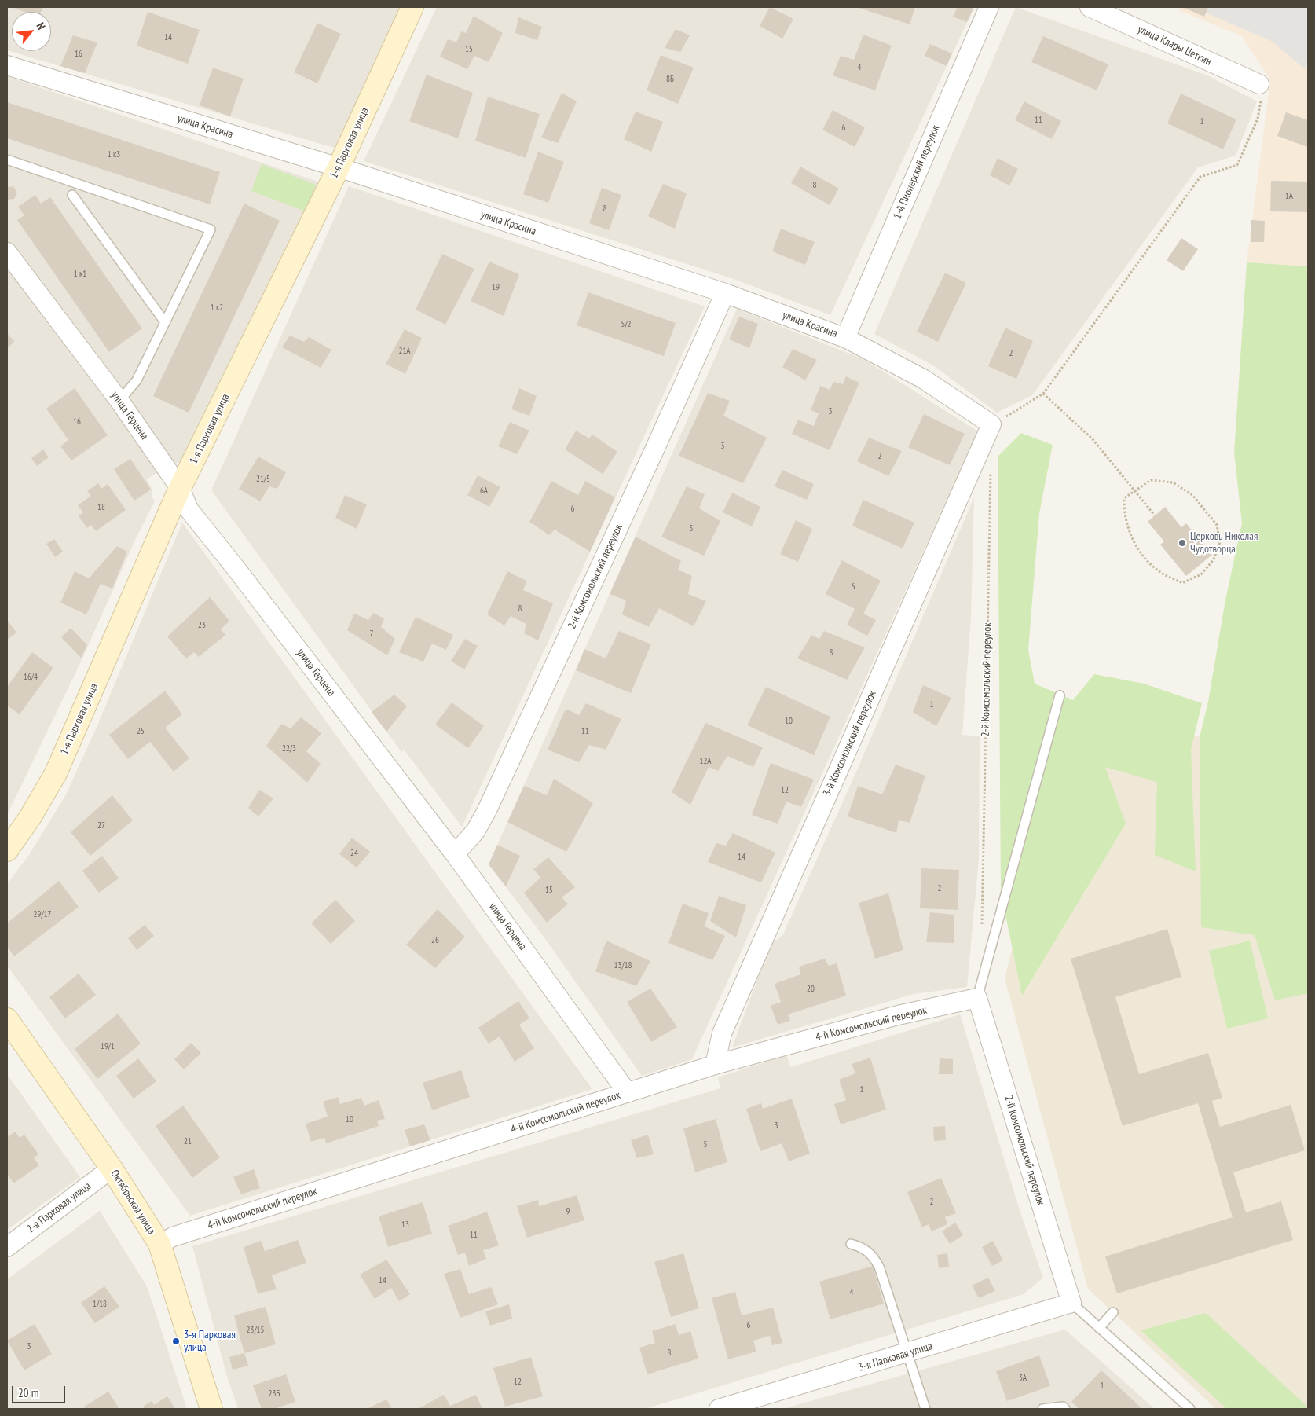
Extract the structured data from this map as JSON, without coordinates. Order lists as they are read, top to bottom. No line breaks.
{"streets":{"street":["улица Клары Цеткин","улица Красина","1-я Парковая улица","1-й Пионерский переулок","улица Герцена","2-й Комсомольский переулок","3-й Комсомольский переулок","4-й Комсомольский переулок","Октябрьская улица","2-я Парковая улица","3-я Парковая улица"]},"crossings":[["улица Красина","1-я Парковая улица"],["улица Красина","1-й Пионерский переулок"],["улица Красина","2-й Комсомольский переулок"],["улица Красина","3-й Комсомольский переулок"],["1-я Парковая улица","улица Герцена"],["улица Герцена","2-й Комсомольский переулок"],["улица Герцена","4-й Комсомольский переулок"],["2-й Комсомольский переулок","4-й Комсомольский переулок"],["2-й Комсомольский переулок","3-я Парковая улица"],["3-й Комсомольский переулок","4-й Комсомольский переулок"],["4-й Комсомольский переулок","Октябрьская улица"],["Октябрьская улица","2-я Парковая улица"]],"places":["Церковь Николая Чудотворца","3-я Парковая улица"],"house_numbers":["14","15","16","4","8Б","11","1","6","1 к3","8","1А","8","1 к1","19","1 к2","5/2","21А","2","3","16","3","2","21/5","6А","18","6","5","6","8","23","7","8","16/4","1","10","25","11","22/3","12А","12","27","24","14","2","15","29/17","26","13/18","20","19/1","1","10","3","21","5","2","9","13","11","14","4","1/18","6","23/15","3","8","3А","12","1","23Б"],"scale_bar":"20 m","north":"top right"}
